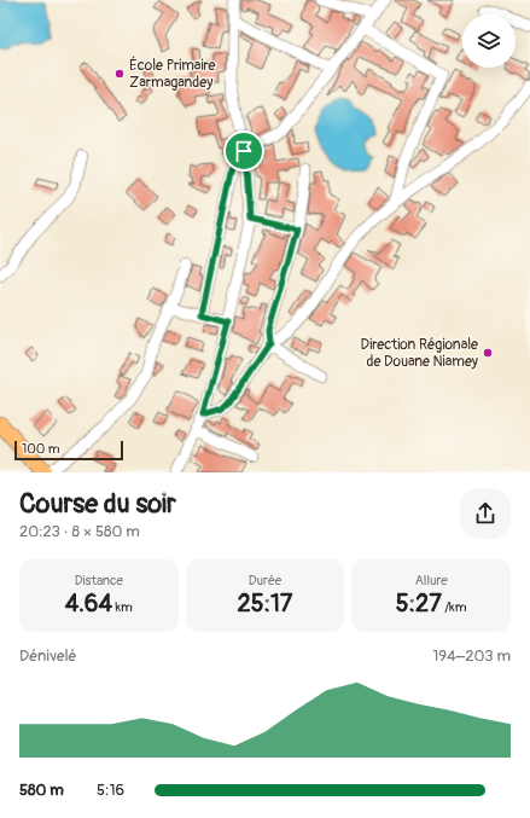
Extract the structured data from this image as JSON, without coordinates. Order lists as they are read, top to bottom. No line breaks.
{"places":["École Primaire Zarmagandey","Direction Régionale de Douane Niamey"],"scale_bar":"100 m","page":{"scale":"100 m","heading":["Course du soir","20:23 · 8 × 580 m"],"stats":[["Distance","4.64 km"],["Durée","25:17"],["Allure","5:27 /km"]],"chart":["Dénivelé","194–203 m"],"list":[{"name":"580 m","note":"5:16"}]}}
